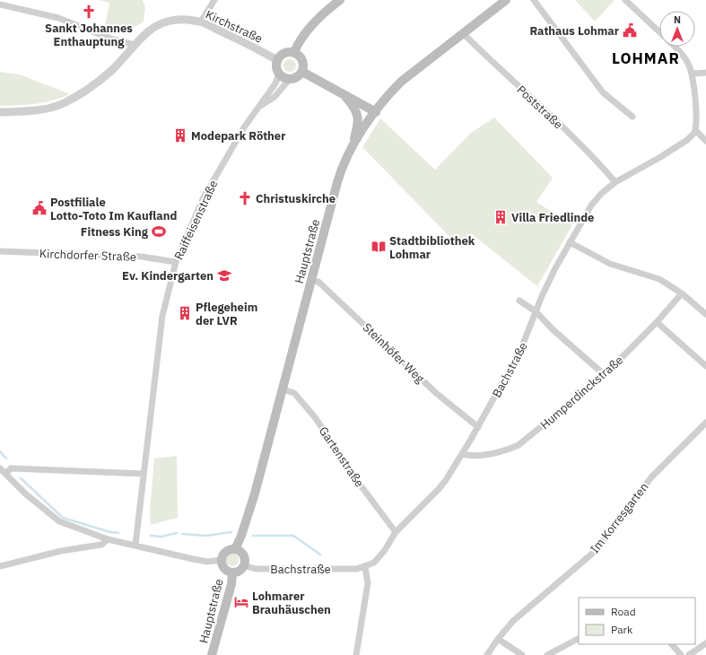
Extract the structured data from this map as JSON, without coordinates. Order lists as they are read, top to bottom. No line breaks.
{"streets":{"main road":["Hauptstraße"],"street":["Kirchstraße","Poststraße","Raiffeisenstraße","Kirchdorfer Straße","Steinhöfer Weg","Bachstraße","Humperdinckstraße","Gartenstraße","Im Korresgarten"]},"crossings":[["Kirchstraße","Raiffeisenstraße"],["Poststraße","Hauptstraße"],["Poststraße","Bachstraße"],["Raiffeisenstraße","Kirchdorfer Straße"],["Hauptstraße","Steinhöfer Weg"],["Hauptstraße","Bachstraße"],["Hauptstraße","Gartenstraße"],["Steinhöfer Weg","Bachstraße"],["Bachstraße","Humperdinckstraße"],["Bachstraße","Gartenstraße"]],"districts":["LOHMAR"],"places":{"church":["Sankt Johannes Enthauptung","Christuskirche"],"public building":["Rathaus Lohmar","Postfiliale Lotto-Toto Im Kaufland"],"building":["Modepark Röther","Villa Friedlinde","Pflegeheim der LVR"],"sports":["Fitness King"],"library":["Stadtbibliothek Lohmar"],"school or university":["Ev. Kindergarten"],"hotel":["Lohmarer Brauhäuschen"]},"legend":["Road","Park"],"north":"top"}
